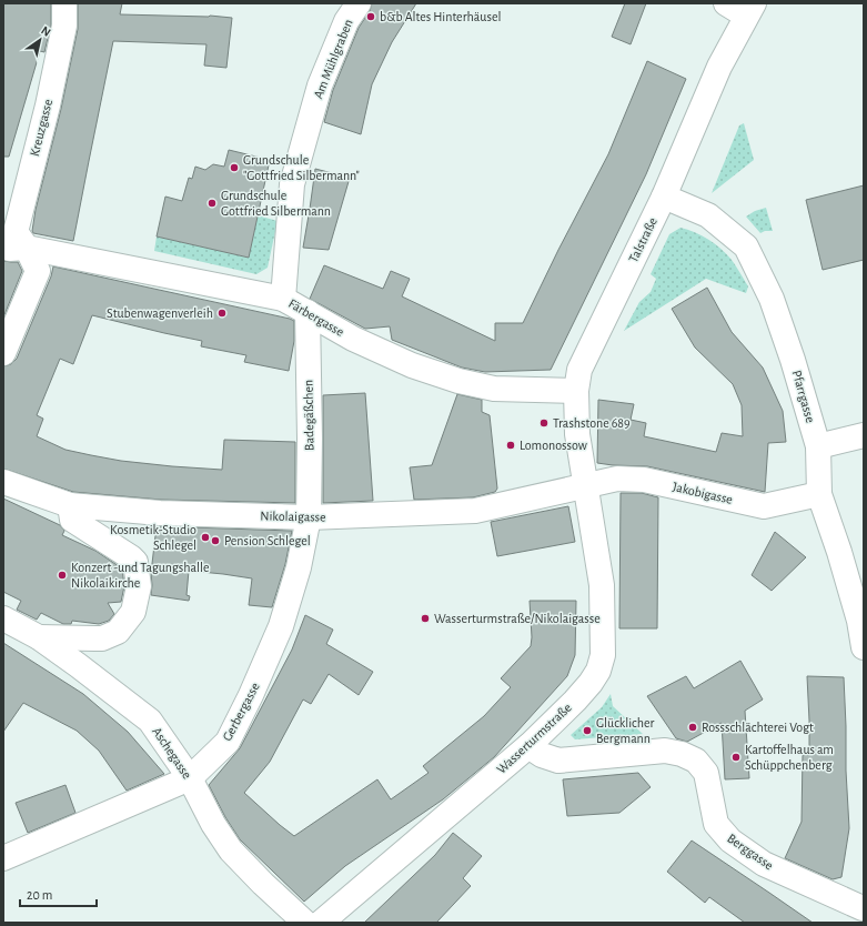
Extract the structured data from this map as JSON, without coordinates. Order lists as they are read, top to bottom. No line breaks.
{"streets":{"street":["Am Mühlgraben","Kreuzgasse","Talstraße","Färbergasse","Pfarrgasse","Badegäßchen","Jakobigasse","Nikolaigasse","Gerbergasse","Wasserturmstraße","Aschegasse","Berggasse"]},"crossings":[["Am Mühlgraben","Färbergasse"],["Kreuzgasse","Färbergasse"],["Talstraße","Färbergasse"],["Talstraße","Pfarrgasse"],["Talstraße","Jakobigasse"],["Talstraße","Nikolaigasse"],["Talstraße","Wasserturmstraße"],["Färbergasse","Badegäßchen"],["Pfarrgasse","Jakobigasse"],["Badegäßchen","Nikolaigasse"],["Badegäßchen","Gerbergasse"],["Jakobigasse","Nikolaigasse"],["Jakobigasse","Wasserturmstraße"],["Nikolaigasse","Gerbergasse"],["Nikolaigasse","Wasserturmstraße"],["Gerbergasse","Aschegasse"],["Wasserturmstraße","Berggasse"]],"places":["b&b Altes Hinterhäusel","Grundschule \"Gottfried Silbermann\"","Grundschule Gottfried Silbermann","Stubenwagenverleih","Trashstone 689","Lomonossow","Kosmetik-Studio Schlegel","Pension Schlegel","Konzert -und Tagungshalle Nikolaikirche","Wasserturmstraße/Nikolaigasse","Rossschlächterei Vogt","Glücklicher Bergmann","Kartoffelhaus am Schüppchenberg"],"scale_bar":"20 m","north":"top right"}
